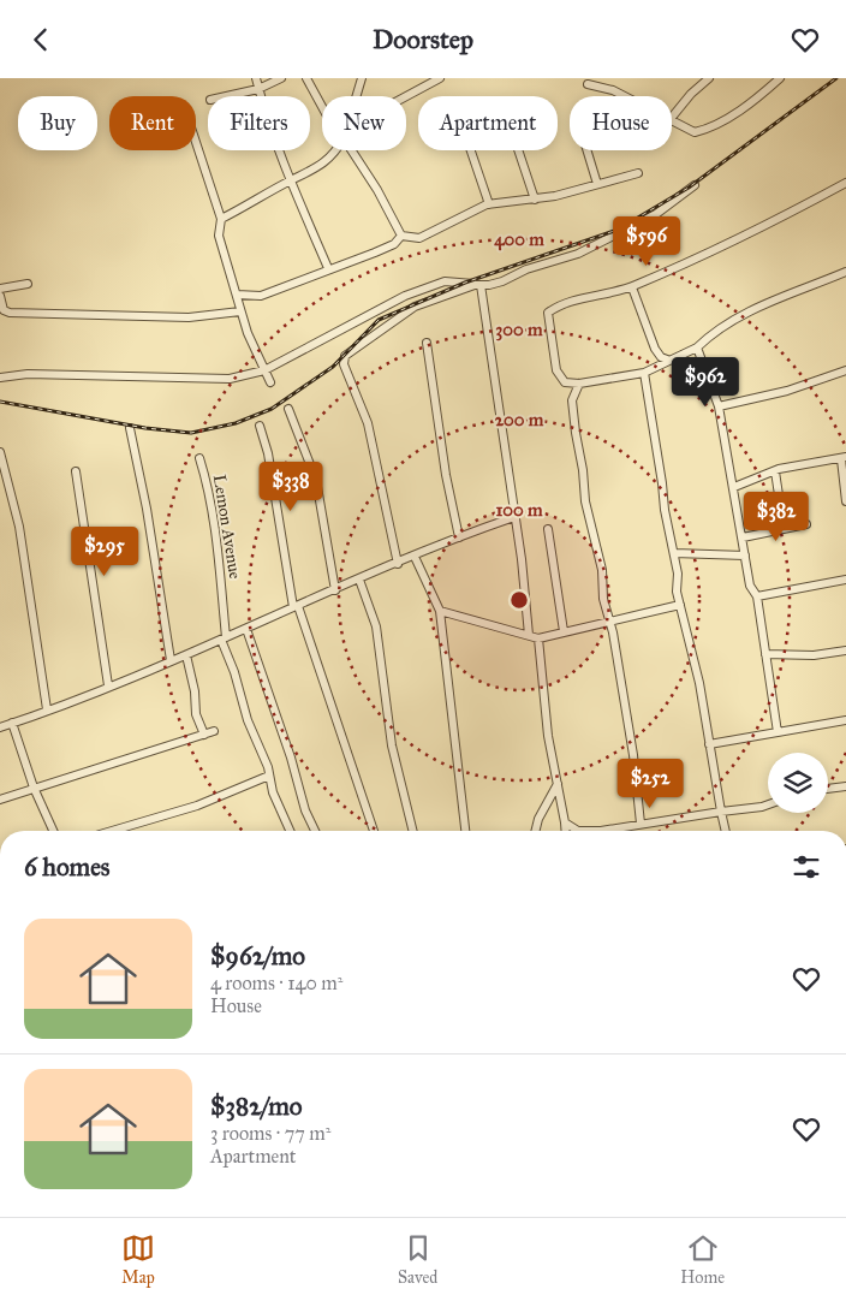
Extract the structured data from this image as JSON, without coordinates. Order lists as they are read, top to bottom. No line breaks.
{"streets":{"street":["Lemon Avenue"]},"page":{"header":"Doorstep","chip":["Buy","Rent","Filters","New","Apartment","House"],"price":["$596","$962","$338","$382","$295","$252"],"heading":"6 homes","list":[{"name":"$962/mo","note":"4 rooms · 140 m² · House"},{"name":"$382/mo","note":"3 rooms · 77 m² · Apartment"}],"tabs":["Map","Saved","Home"]},"rings":["400 m","300 m","200 m","100 m"]}
